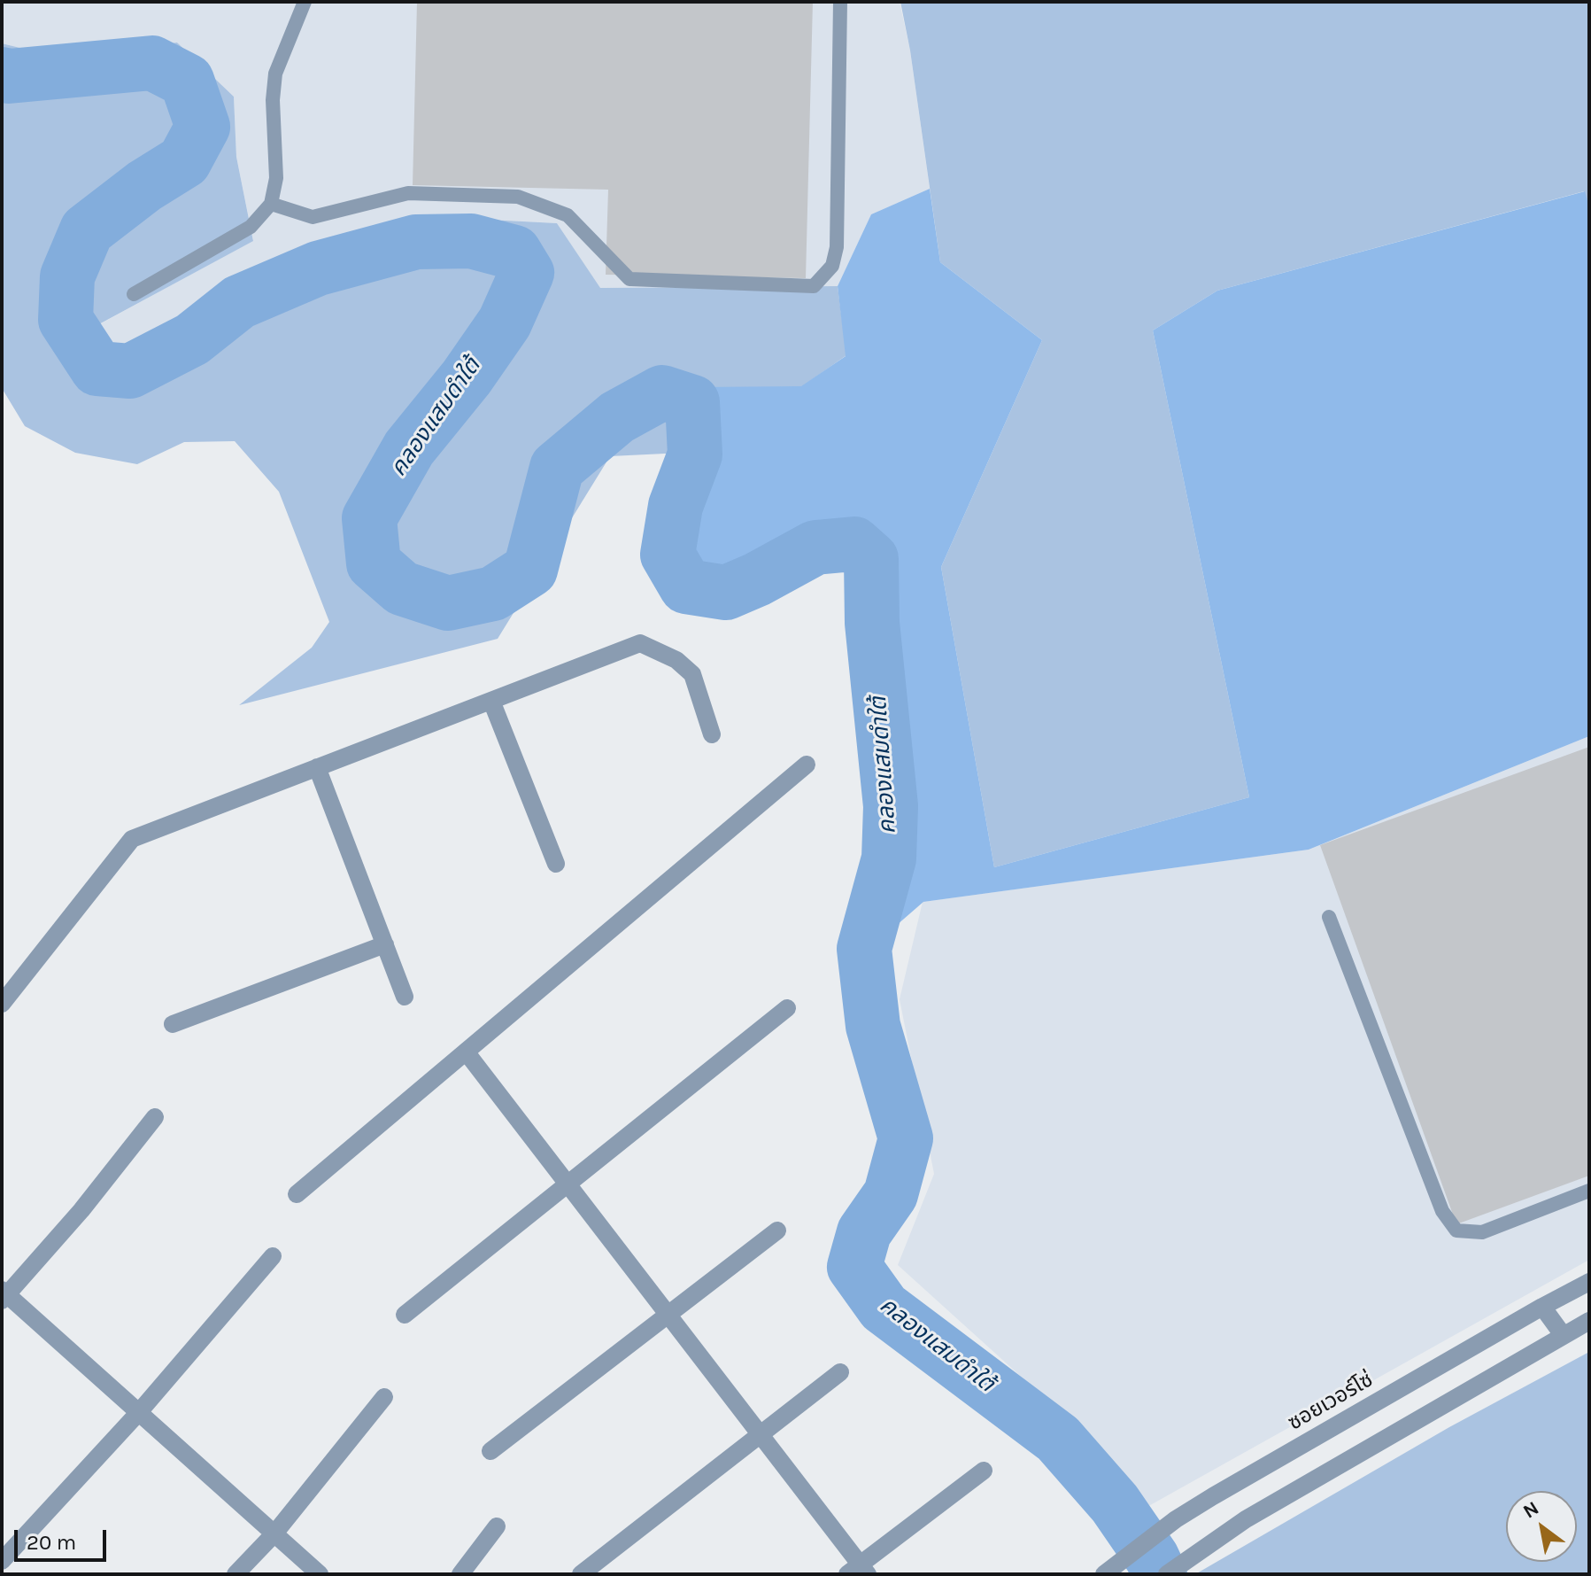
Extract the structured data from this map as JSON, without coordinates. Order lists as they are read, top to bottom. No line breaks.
{"streets":{"street":["ซอยเวอร์โซ่"]},"water":["คลองแสมดำใต้"],"scale_bar":"20 m","north":"top left"}
